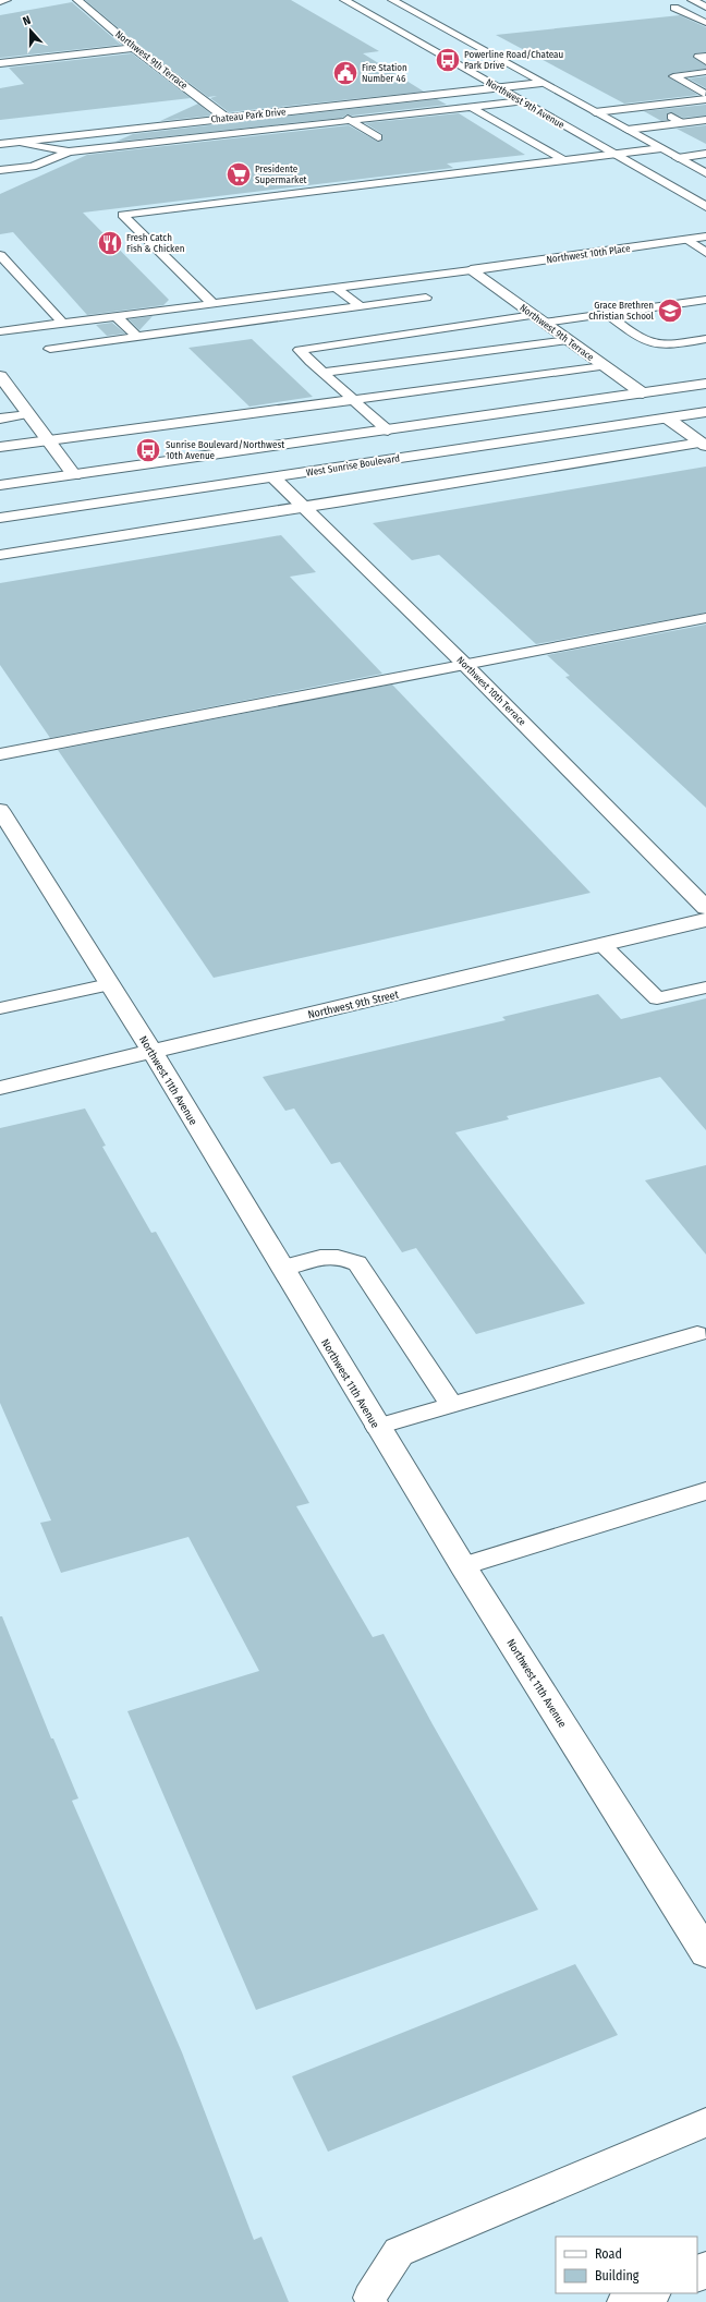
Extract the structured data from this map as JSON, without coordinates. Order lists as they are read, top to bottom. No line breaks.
{"streets":{"street":["Northwest 9th Terrace","Northwest 9th Avenue","Chateau Park Drive","Northwest 10th Place","West Sunrise Boulevard","Northwest 10th Terrace","Northwest 9th Street","Northwest 11th Avenue"]},"crossings":[["Northwest 9th Terrace","Chateau Park Drive"],["Northwest 9th Terrace","Northwest 10th Place"],["Northwest 9th Avenue","Chateau Park Drive"],["West Sunrise Boulevard","Northwest 10th Terrace"],["Northwest 9th Street","Northwest 11th Avenue"]],"places":{"bus stop":["Powerline Road/Chateau Park Drive","Sunrise Boulevard/Northwest 10th Avenue"],"public building":["Fire Station Number 46"],"supermarket":["Presidente Supermarket"],"restaurant":["Fresh Catch Fish & Chicken"],"school or university":["Grace Brethren Christian School"]},"legend":["Road","Building"],"north":"top"}
